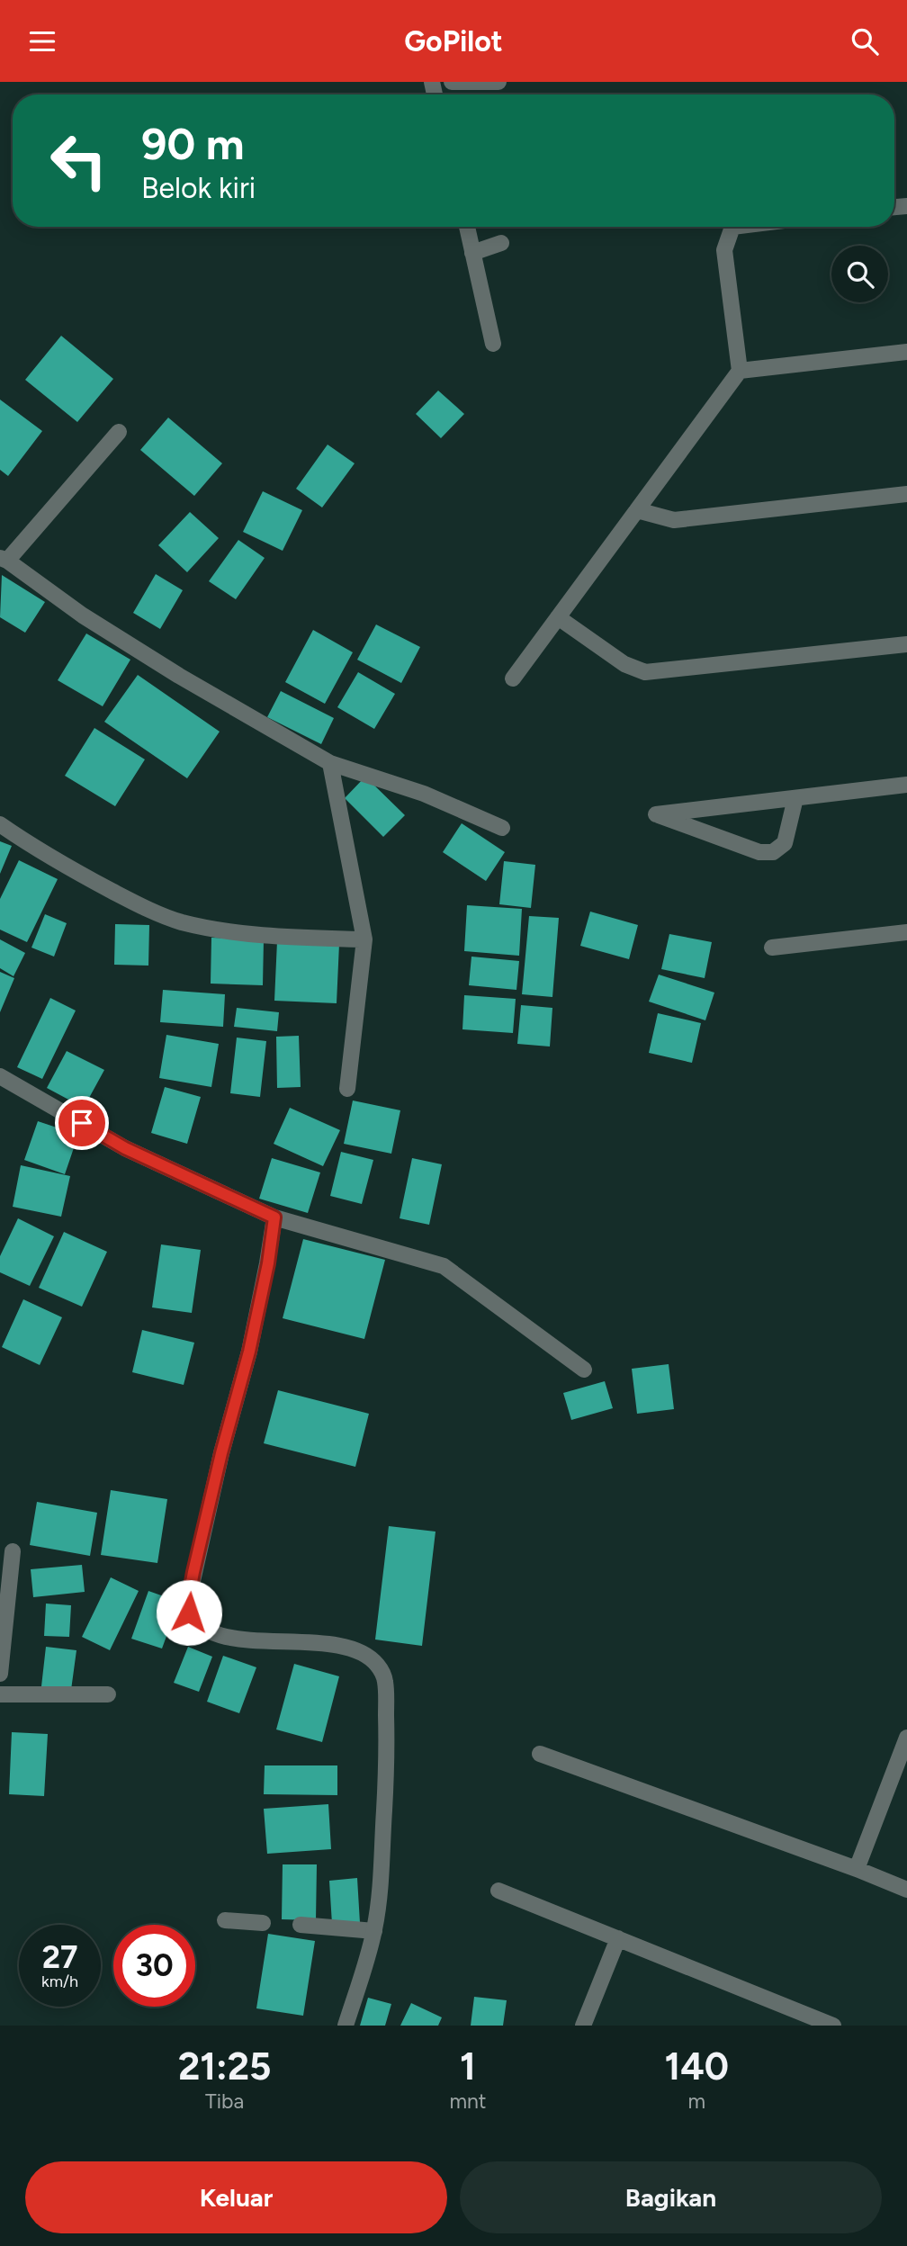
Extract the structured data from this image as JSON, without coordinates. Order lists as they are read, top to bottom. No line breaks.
{"page":{"header":"GoPilot","turn":["90 m","Belok kiri"],"speed":"27 km/h","limit":"30","eta":["21:25","Tiba","1","mnt","140","m"],"buttons":["Keluar","Bagikan"]}}
